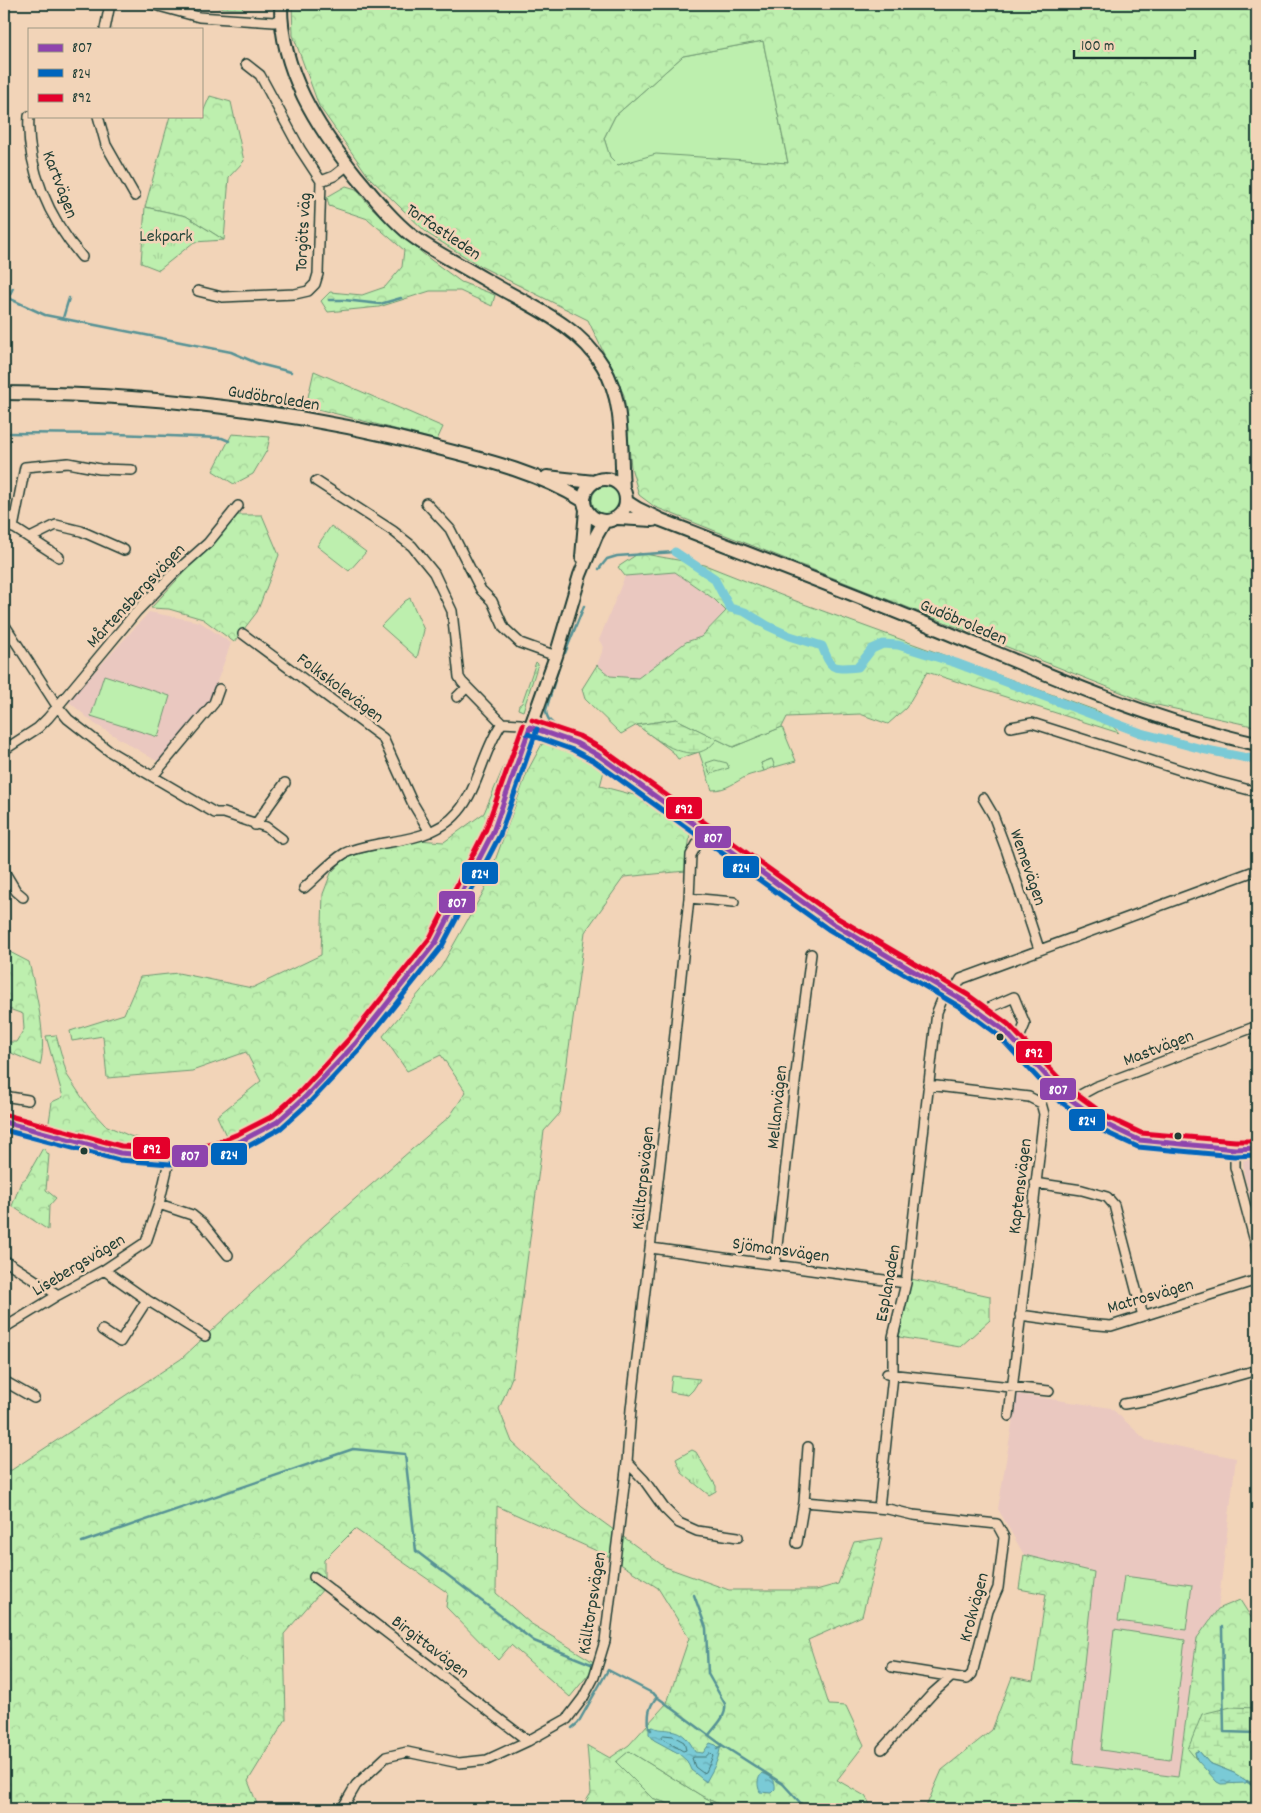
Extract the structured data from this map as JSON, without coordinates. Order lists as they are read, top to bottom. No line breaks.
{"streets":{"street":["Kartvägen","Torfastleden","Torgöts väg","Gudöbroleden","Mårtensbergsvägen","Folkskolevägen","Wemevägen","Mastvägen","Mellanvägen","Källtorpsvägen","Kaptensvägen","Sjömansvägen","Lisebergsvägen","Esplanaden","Matrosvägen","Krokvägen","Birgittavägen"]},"crossings":[["Torfastleden","Torgöts väg"],["Torfastleden","Gudöbroleden"],["Mellanvägen","Sjömansvägen"],["Källtorpsvägen","Sjömansvägen"],["Källtorpsvägen","Birgittavägen"],["Kaptensvägen","Esplanaden"],["Kaptensvägen","Matrosvägen"],["Sjömansvägen","Esplanaden"],["Esplanaden","Krokvägen"]],"parks":["Lekpark"],"lines":["transit line 892","transit line 807","transit line 824"],"legend":["807","824","892"],"scale_bar":"100 m"}
